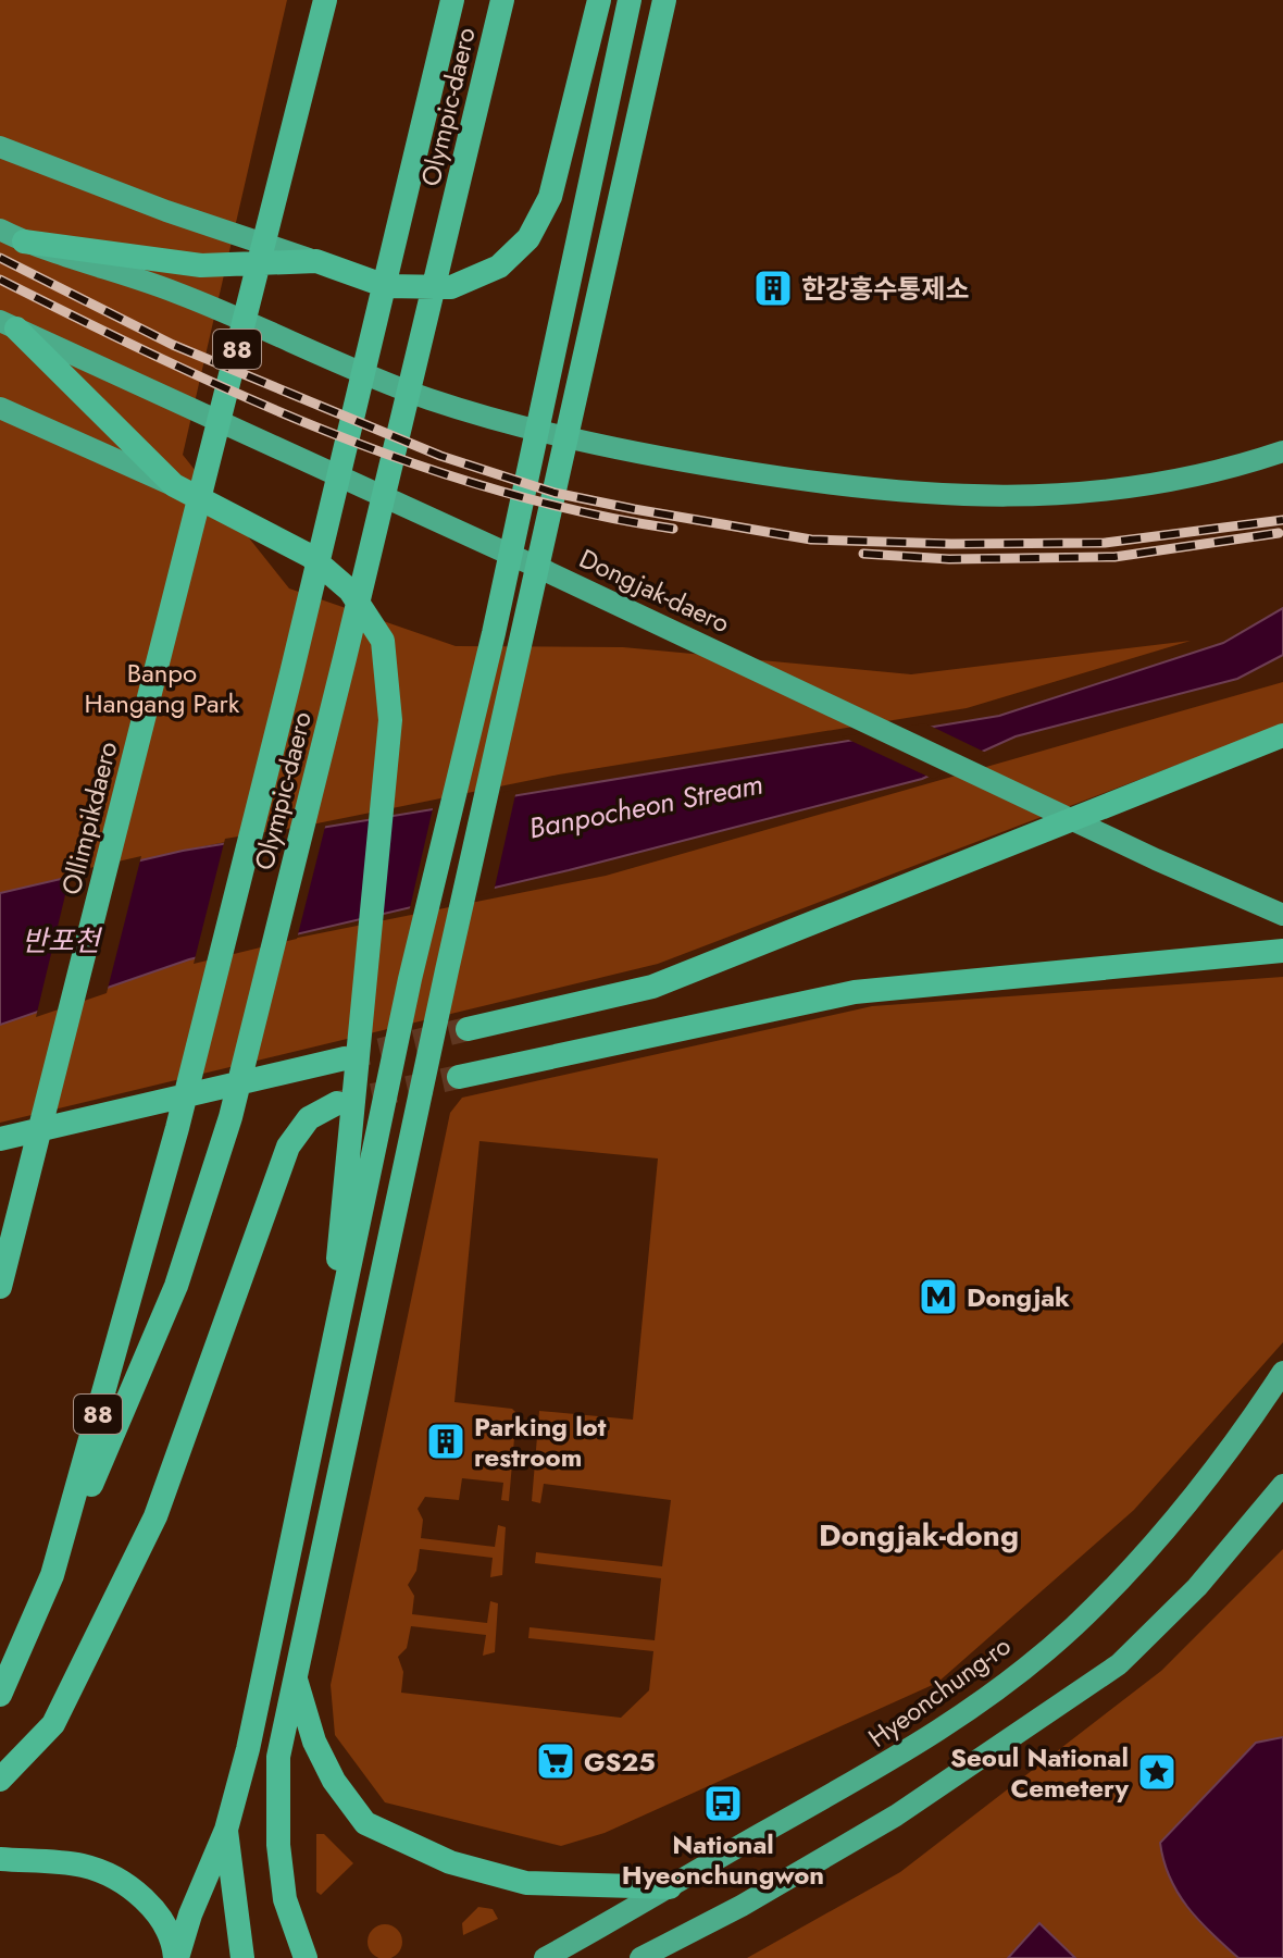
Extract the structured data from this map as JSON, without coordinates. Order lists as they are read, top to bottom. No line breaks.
{"streets":{"highway":["Olympic-daero","88","Ollimpikdaero"],"main road":["Dongjak-daero","Hyeonchung-ro"]},"districts":["Dongjak-dong"],"water":["Banpocheon Stream","반포천"],"parks":["Banpo Hangang Park"],"places":{"building":["한강홍수통제소","Parking lot restroom"],"metro station":["Dongjak"],"supermarket":["GS25"],"place":["Seoul National Cemetery"],"bus stop":["National Hyeonchungwon"]}}
